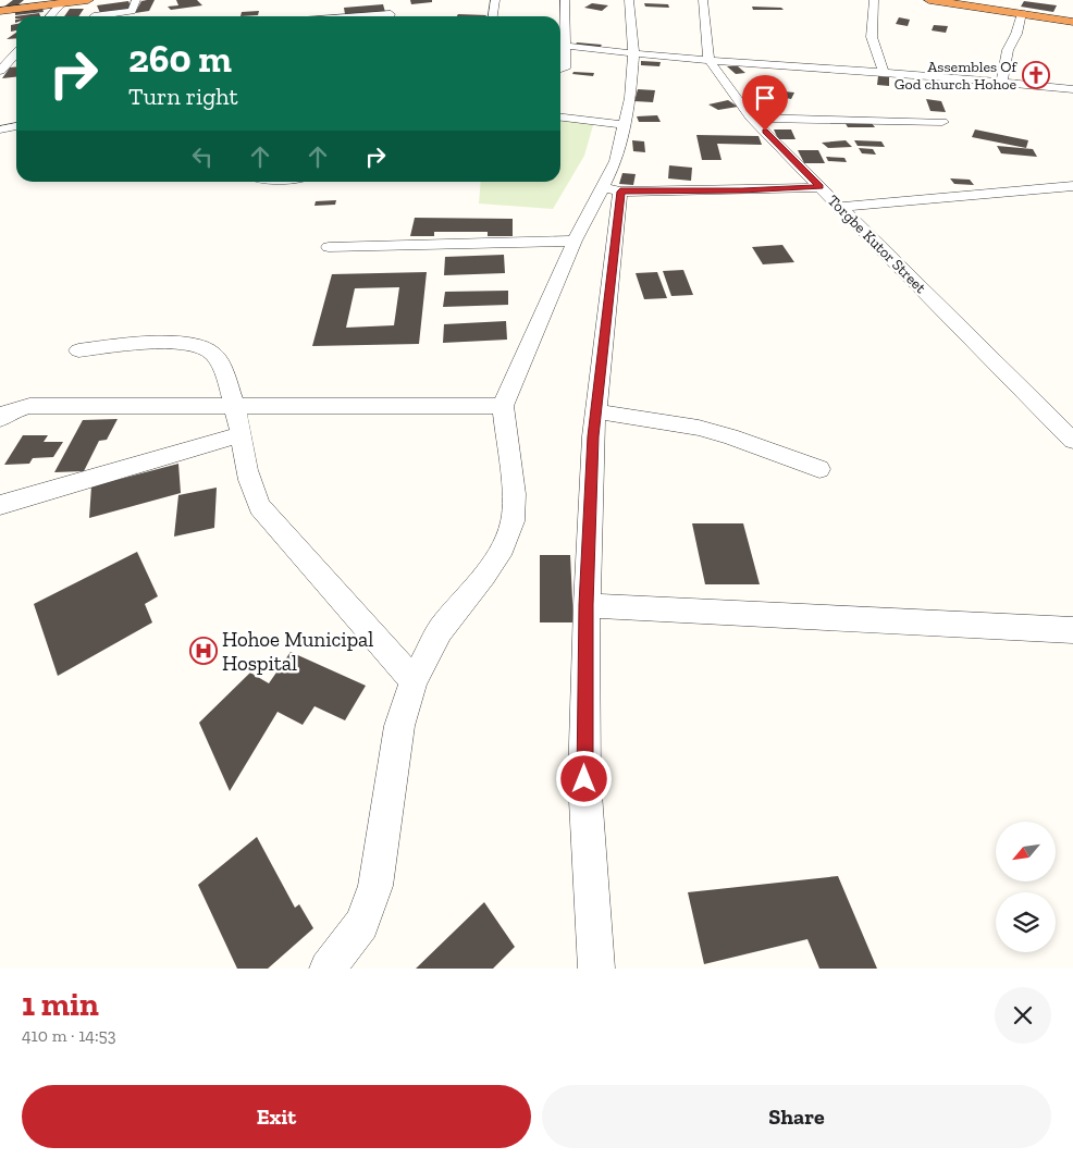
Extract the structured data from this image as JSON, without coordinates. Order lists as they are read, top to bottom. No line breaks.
{"streets":{"street":["Torgbe Kutor Street"]},"places":{"church":["Assembles Of God church Hohoe"],"hospital":["Hohoe Municipal Hospital"]},"north":"bottom left","page":{"turn":["260 m","Turn right"],"heading":["1 min","410 m · 14:53"],"buttons":["Exit","Share"]}}
